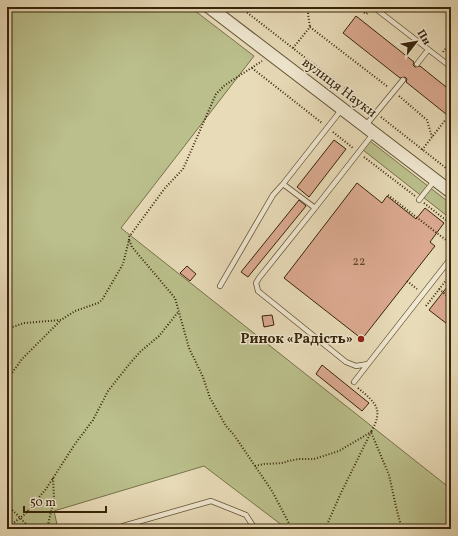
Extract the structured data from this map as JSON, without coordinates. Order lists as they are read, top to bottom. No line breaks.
{"streets":{"street":["вулиця Науки"]},"places":["Ринок «Радість»"],"house_numbers":["22"],"scale_bar":"50 m","north":"top right"}
